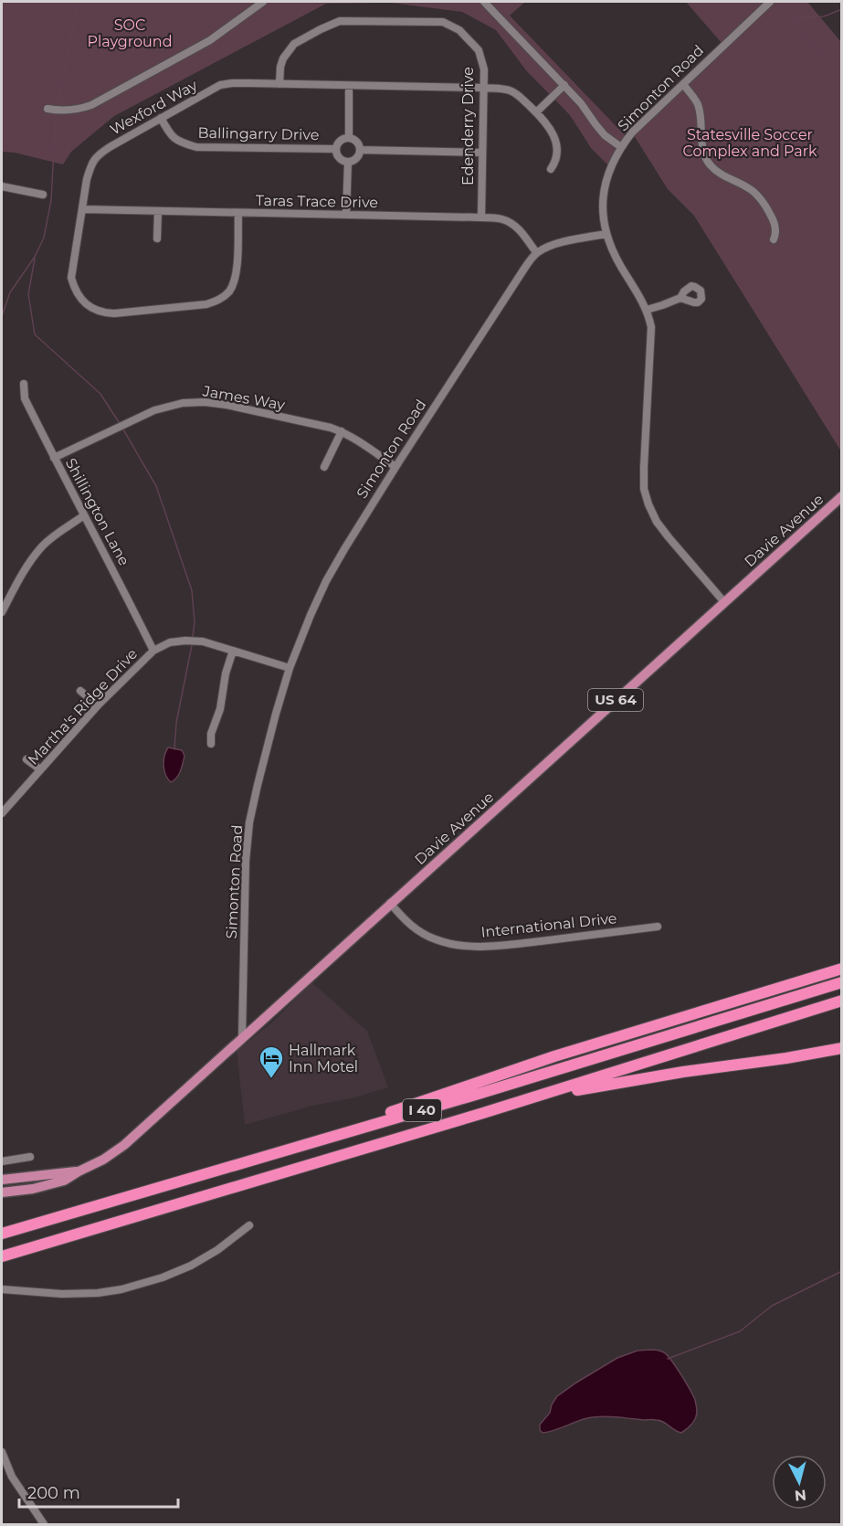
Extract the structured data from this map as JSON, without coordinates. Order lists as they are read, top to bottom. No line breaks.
{"streets":{"highway":["I 40"],"main road":["Davie Avenue","US 64"],"street":["Simonton Road","Wexford Way","Edenderry Drive","Ballingarry Drive","Taras Trace Drive","James Way","Shillington Lane","Martha's Ridge Drive","International Drive"]},"crossings":[["Simonton Road","Taras Trace Drive"],["Simonton Road","James Way"],["Simonton Road","Davie Avenue"],["Simonton Road","Martha's Ridge Drive"],["Wexford Way","Edenderry Drive"],["Wexford Way","Ballingarry Drive"],["Wexford Way","Taras Trace Drive"],["Edenderry Drive","Taras Trace Drive"],["James Way","Shillington Lane"],["Shillington Lane","Martha's Ridge Drive"],["Davie Avenue","US 64"],["Davie Avenue","International Drive"]],"parks":["SOC Playground","Statesville Soccer Complex and Park"],"places":{"hotel":["Hallmark Inn Motel"]},"scale_bar":"200 m","north":"bottom"}
